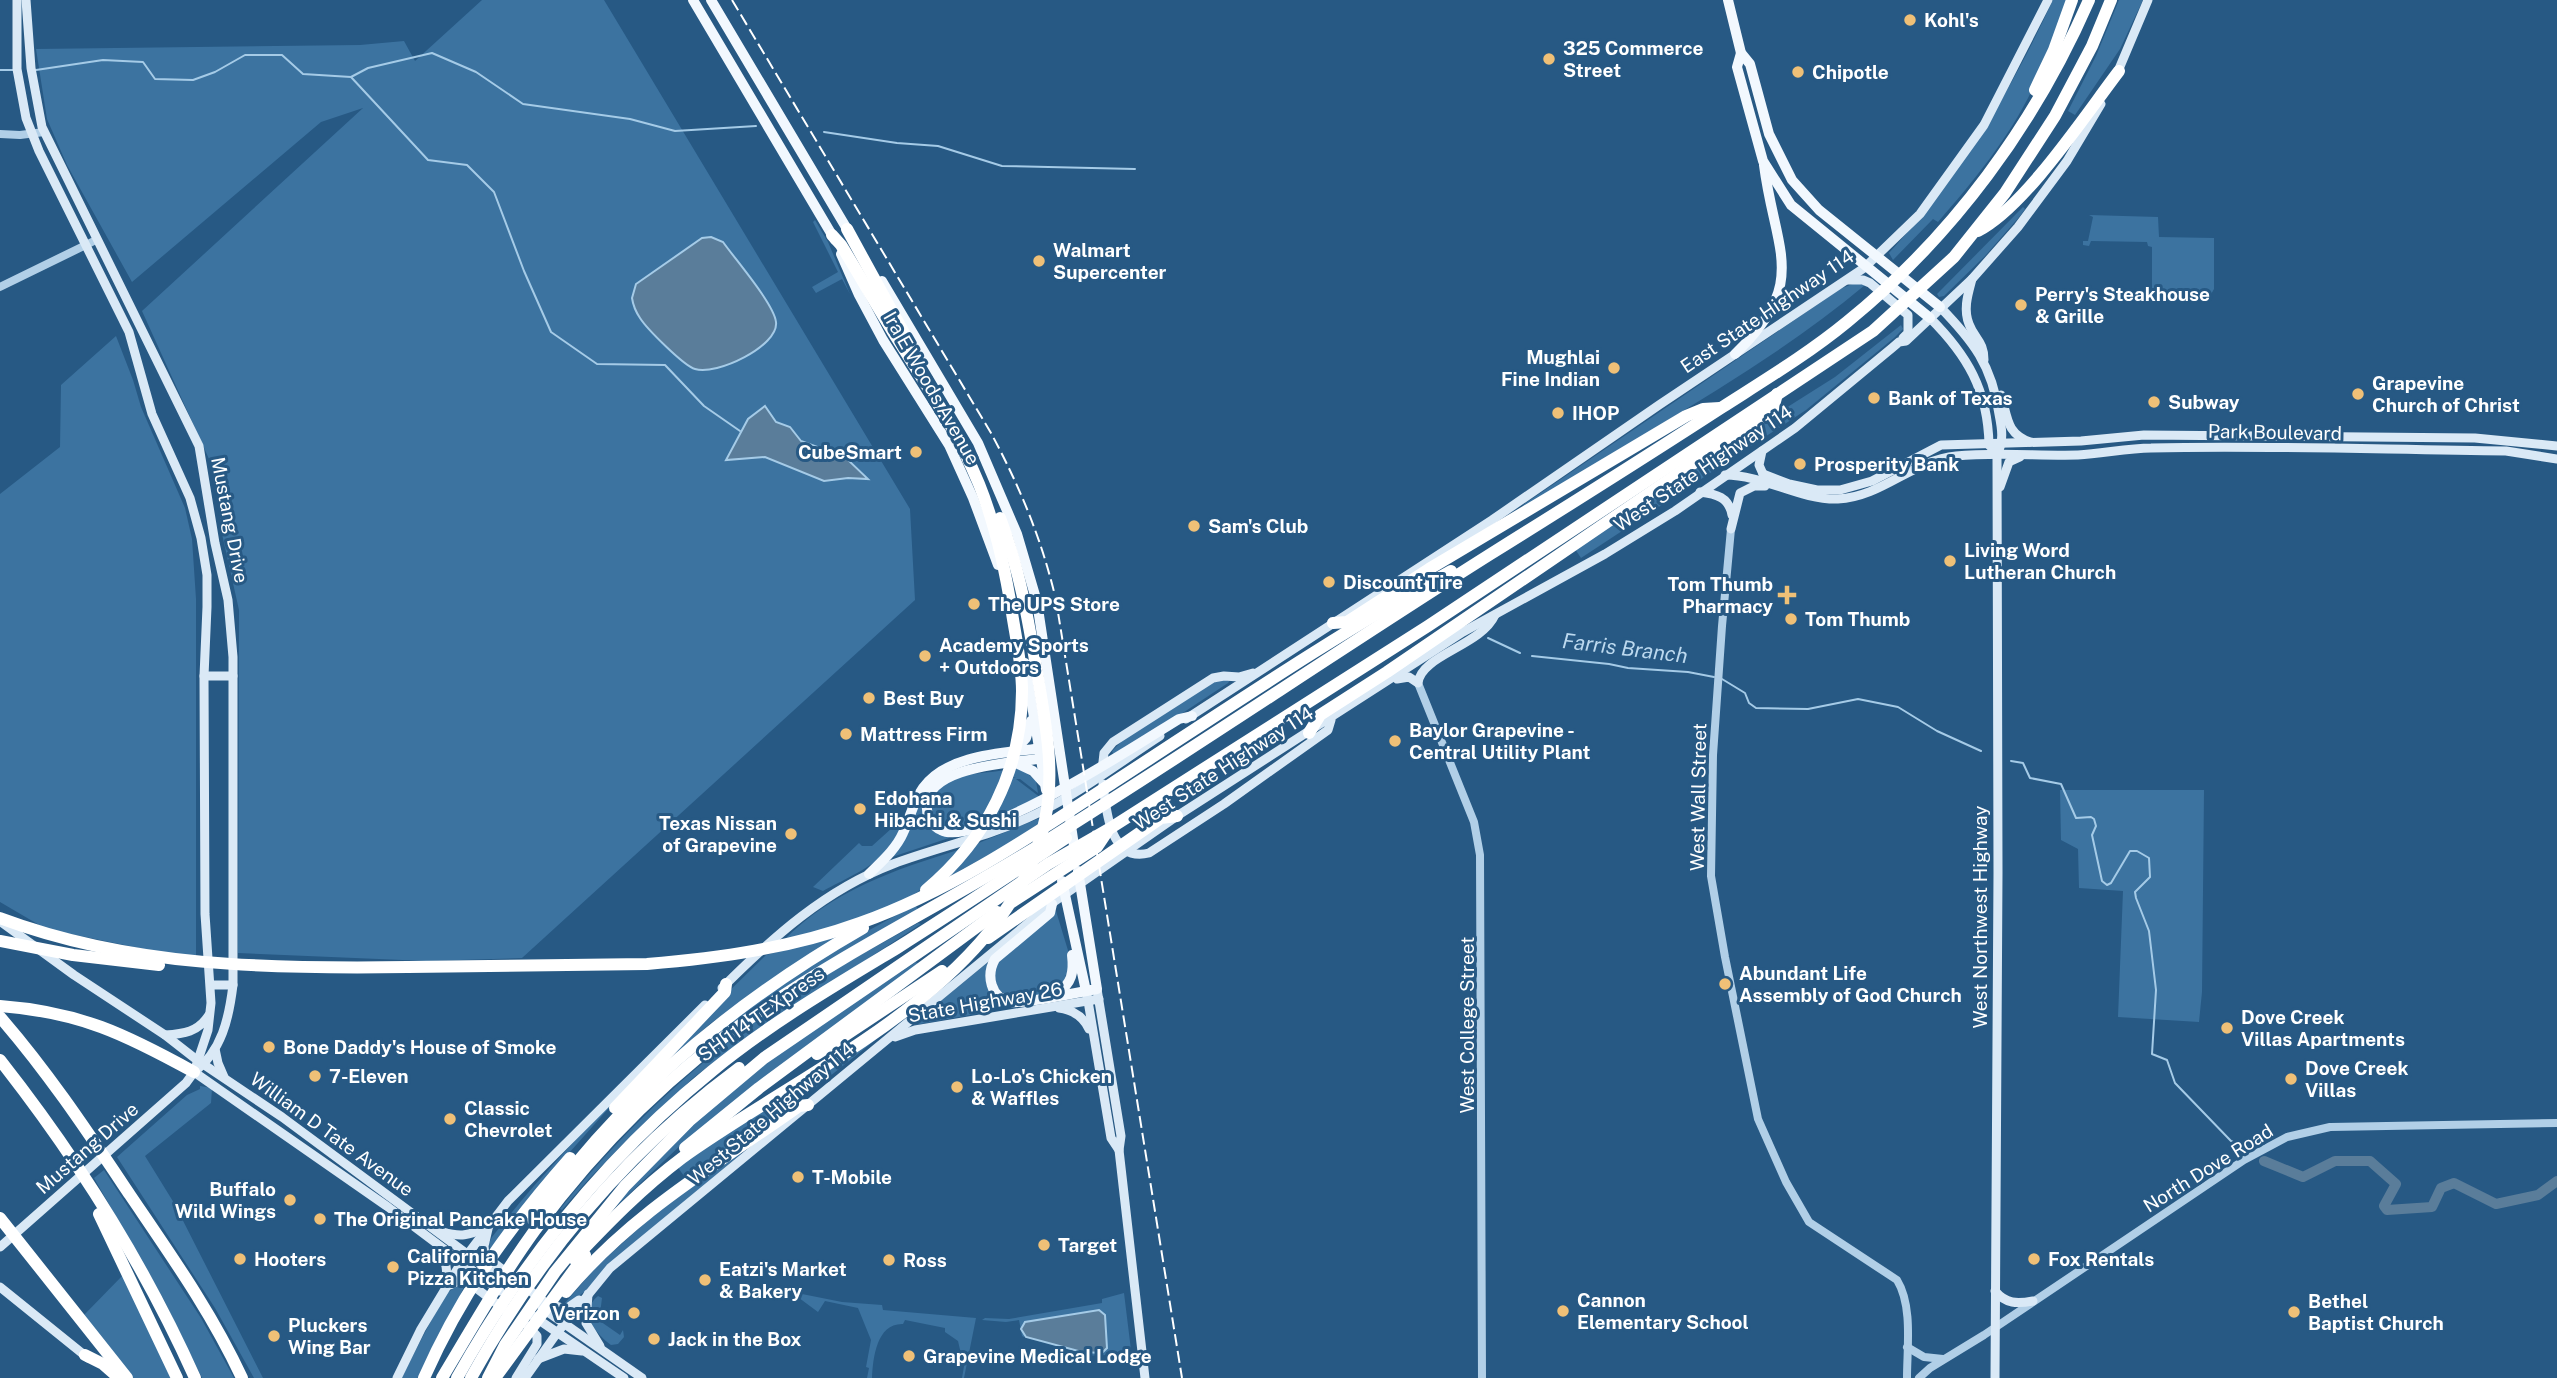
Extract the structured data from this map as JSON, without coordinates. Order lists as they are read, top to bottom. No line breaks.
{"streets":{"highway":["SH 114 TEXpress"],"main road":["East State Highway 114","Ira E Woods Avenue","Park Boulevard","West State Highway 114","Mustang Drive","West Northwest Highway","State Highway 26","William D Tate Avenue"],"street":["West Wall Street","West College Street","North Dove Road"]},"crossings":[["Ira E Woods Avenue","State Highway 26"],["Park Boulevard","West Northwest Highway"],["West State Highway 114","State Highway 26"],["West State Highway 114","William D Tate Avenue"],["Mustang Drive","William D Tate Avenue"],["West Northwest Highway","North Dove Road"]],"water":["Farris Branch"],"places":{"other":["Kohl's","325 Commerce Street","Chipotle","Walmart Supercenter","Perry's Steakhouse & Grille","Mughlai Fine Indian","Grapevine Church of Christ","Bank of Texas","Subway","IHOP","CubeSmart","Prosperity Bank","Sam's Club","Living Word Lutheran Church","Discount Tire","The UPS Store","Tom Thumb","Academy Sports + Outdoors","Best Buy","Mattress Firm","Baylor Grapevine - Central Utility Plant","Edohana Hibachi & Sushi","Texas Nissan of Grapevine","Abundant Life Assembly of God Church","Dove Creek Villas Apartments","Bone Daddy's House of Smoke","7-Eleven","Dove Creek Villas","Lo-Lo's Chicken & Waffles","Classic Chevrolet","T-Mobile","Buffalo Wild Wings","The Original Pancake House","Target","Hooters","Fox Rentals","Ross","California Pizza Kitchen","Eatzi's Market & Bakery","Cannon Elementary School","Bethel Baptist Church","Verizon","Pluckers Wing Bar","Jack in the Box","Grapevine Medical Lodge"],"health":["Tom Thumb Pharmacy"]}}
